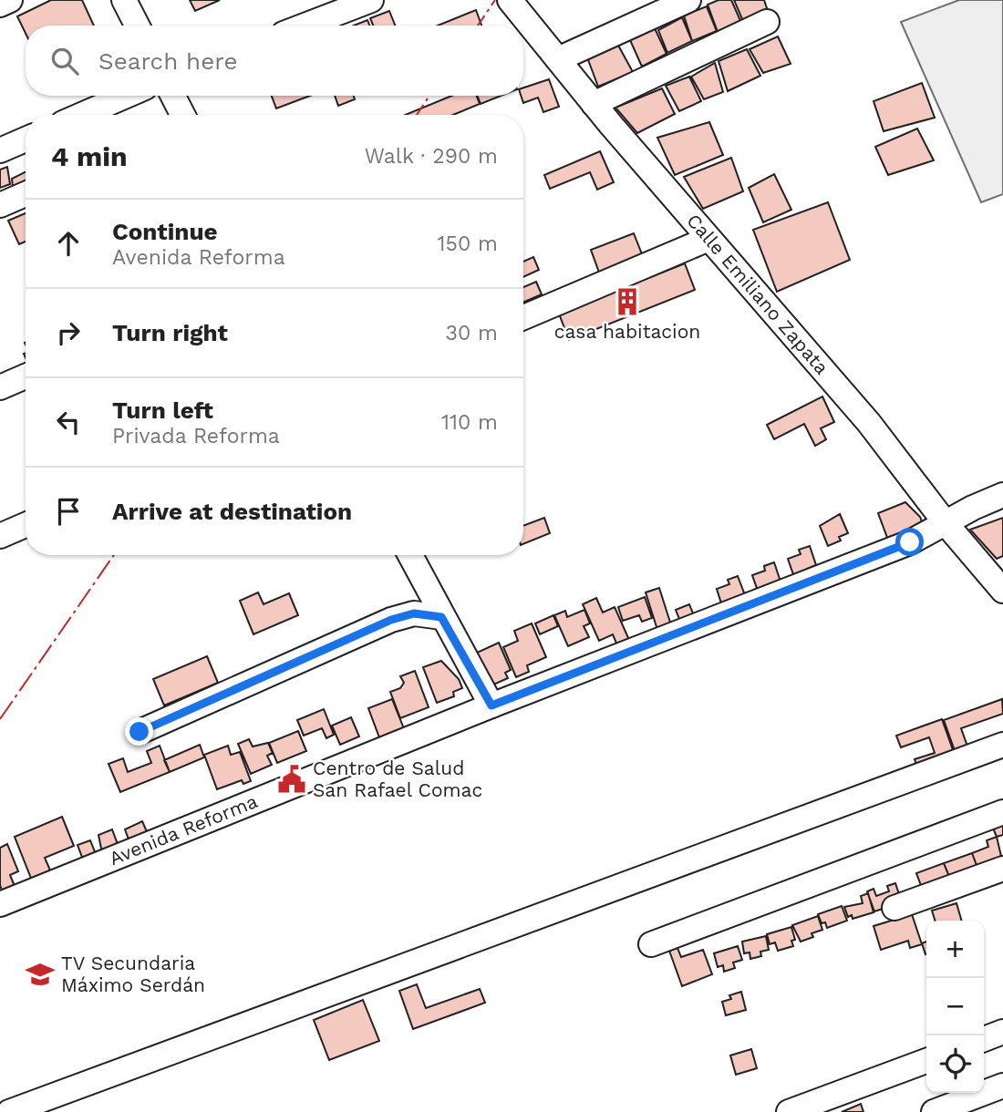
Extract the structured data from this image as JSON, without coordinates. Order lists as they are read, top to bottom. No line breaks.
{"streets":{"street":["Calle Emiliano Zapata","Avenida Reforma"]},"crossings":[["Calle Emiliano Zapata","Avenida Reforma"]],"places":{"building":["casa habitacion"],"public building":["Centro de Salud San Rafael Comac"],"school or university":["TV Secundaria Máximo Serdán"]},"page":{"search":"Search here","heading":["4 min","Walk · 290 m"],"list":[["Continue","Avenida Reforma","150 m"],["Turn right","30 m"],["Turn left","Privada Reforma","110 m"],"Arrive at destination"],"map_buttons":["+","−"]}}
